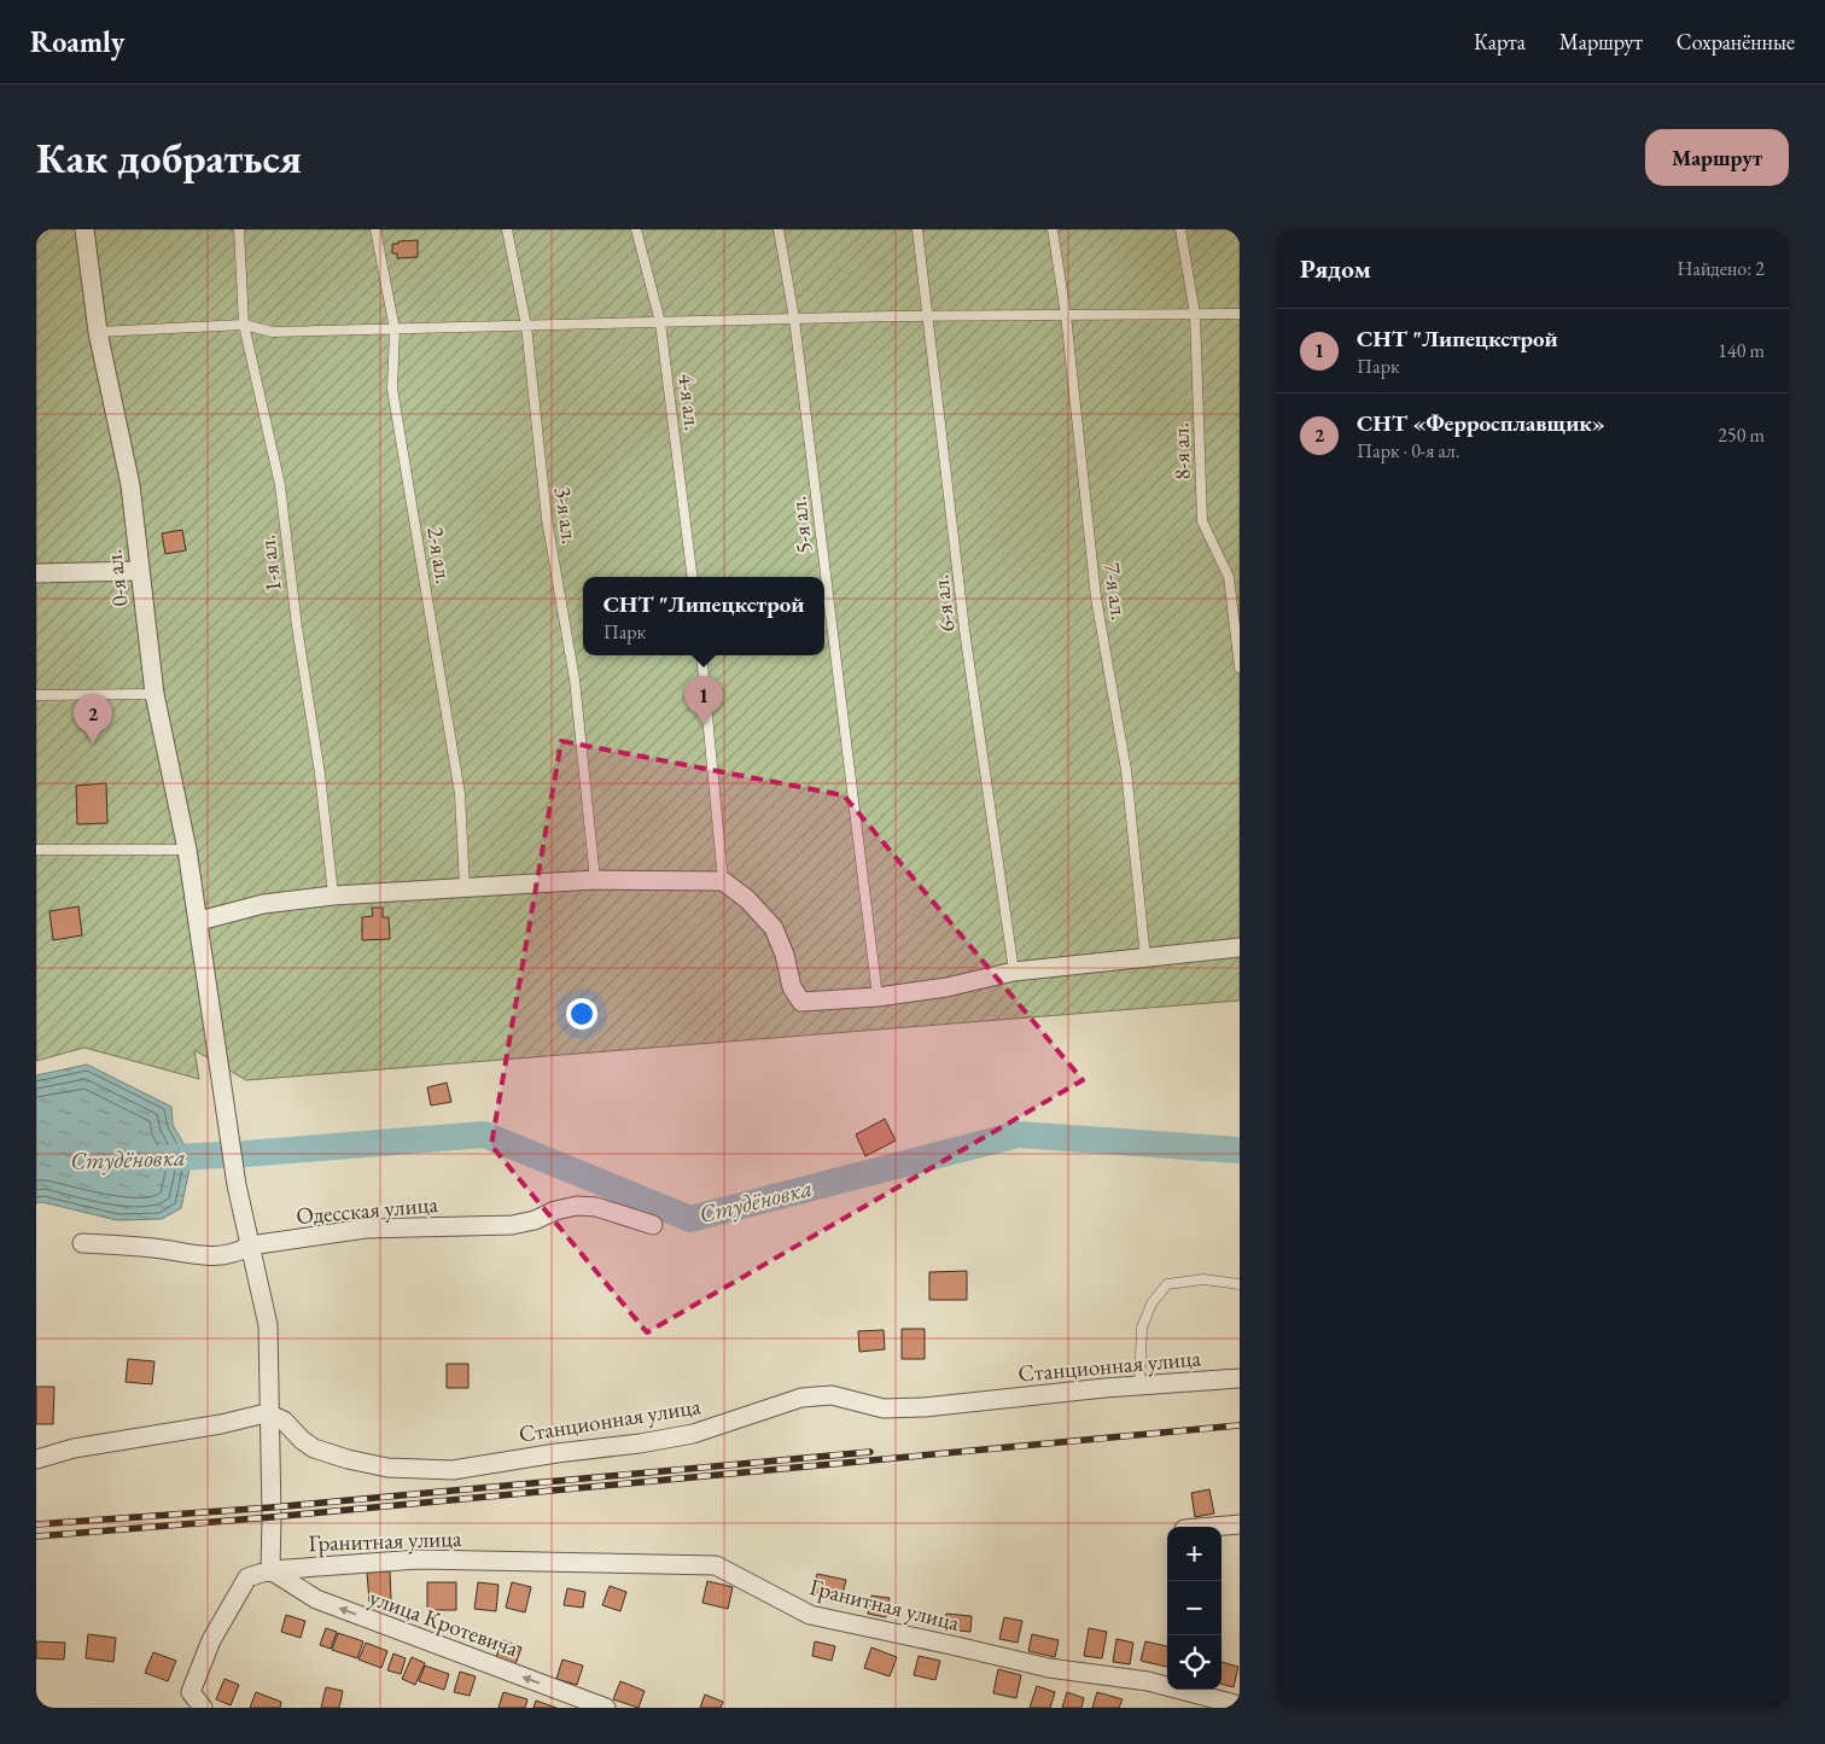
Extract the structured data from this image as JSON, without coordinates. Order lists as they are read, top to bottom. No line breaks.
{"streets":{"street":["0-я ал.","Одесская улица","Станционная улица","Гранитная улица","улица Кротевича"],"lane":["4-я ал.","8-я ал.","3-я ал.","5-я ал.","2-я ал.","1-я ал.","7-я ал.","6-я ал."]},"crossings":[["0-я ал.","Одесская улица"],["0-я ал.","Станционная улица"],["0-я ал.","Гранитная улица"],["0-я ал.","улица Кротевича"],["Гранитная улица","улица Кротевича"]],"one_way":["улица Кротевича"],"water":["Студёновка"],"page":{"header":"Roamly","nav":["Карта","Маршрут","Сохранённые"],"buttons":"Маршрут","title":"Как добраться","heading":["Рядом","Найдено: 2"],"list":[{"mark":"1","name":"СНТ \"Липецкстрой","note":"Парк","value":"140 m"},{"mark":"2","name":"СНТ «Ферросплавщик»","note":"Парк · 0-я ал.","value":"250 m"}],"popup":["СНТ \"Липецкстрой","Парк"],"pins":["1","2"],"map_buttons":["+","−"]}}
